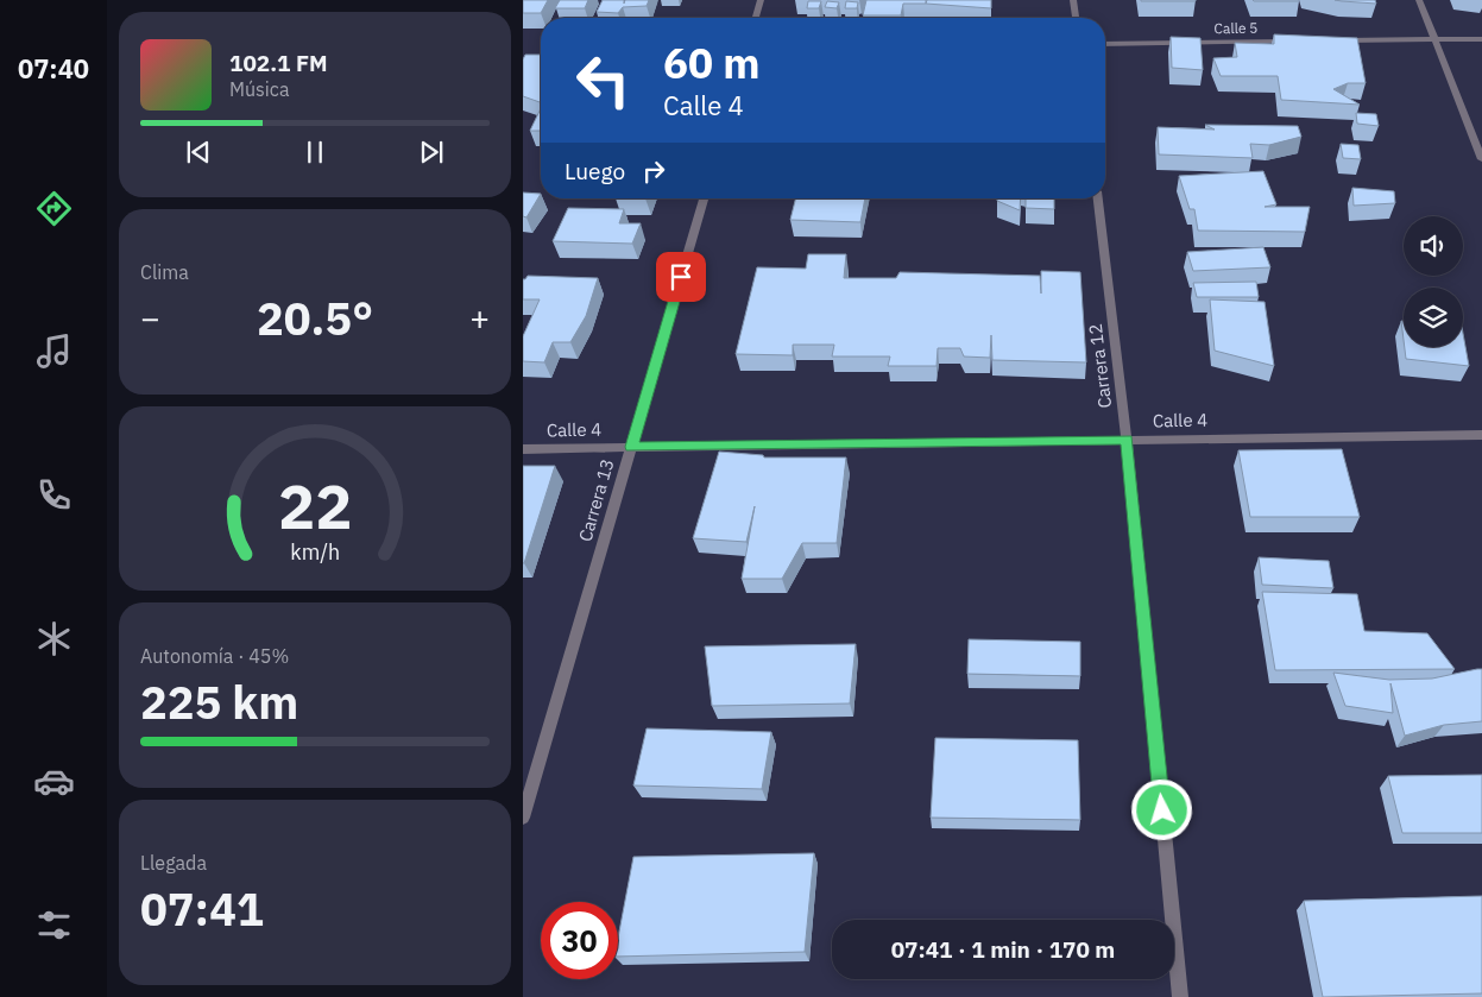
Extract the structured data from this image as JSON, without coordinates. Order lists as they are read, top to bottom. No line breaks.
{"streets":{"street":["Calle 5","Carrera 12","Calle 4","Carrera 13"]},"crossings":[["Carrera 12","Calle 4"],["Calle 4","Carrera 13"]],"page":{"tabs":"07:40","turn":["60 m","Calle 4"],"song":["102.1 FM","Música"],"then":"Luego","tile":["Clima",["Autonomía · 45%","225 km"],["Llegada","07:41"]],"heat":["−","20.5°","+"],"limit":"30","trip":"07:41 · 1 min · 170 m","gauge":["22","km/h"]}}
